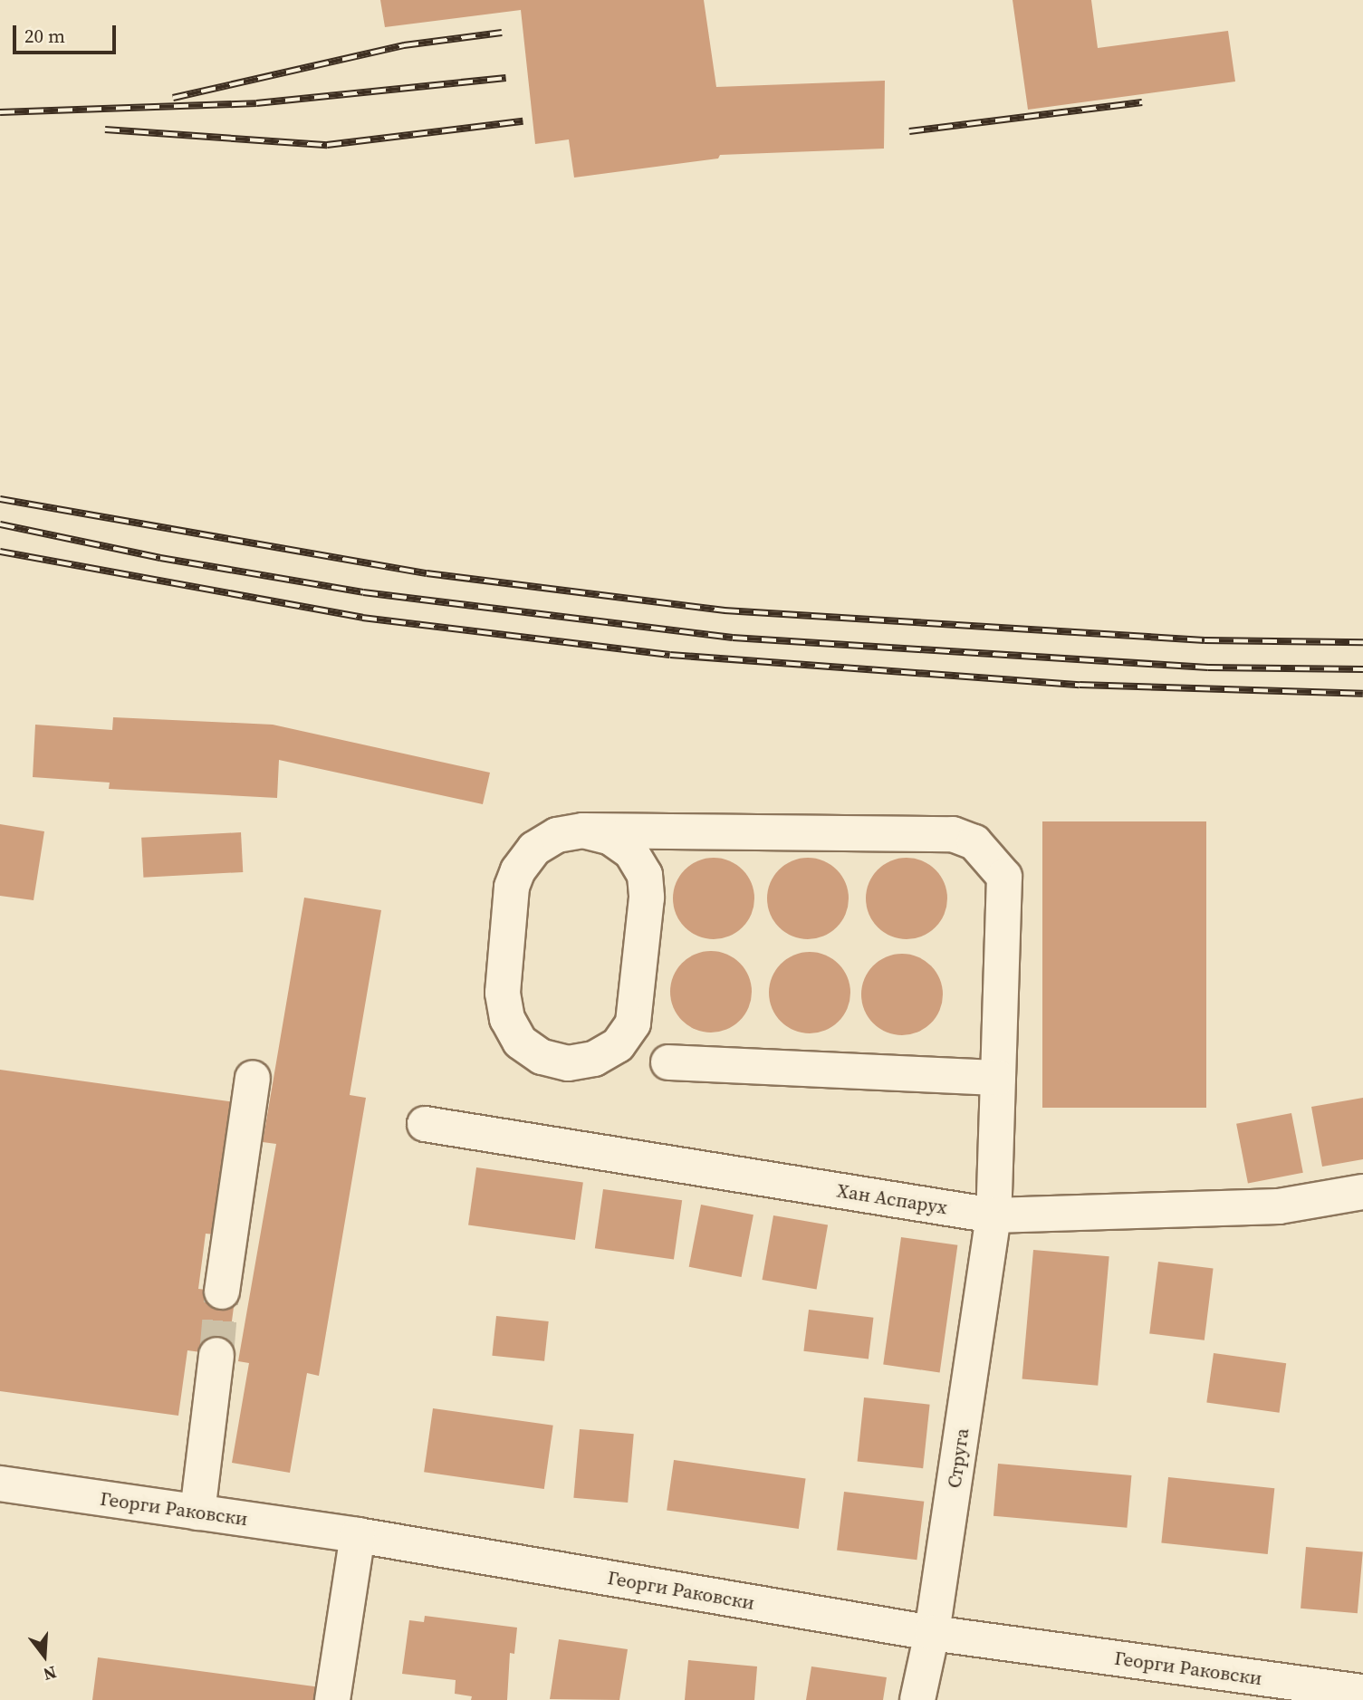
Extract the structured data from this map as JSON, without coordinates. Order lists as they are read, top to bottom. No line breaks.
{"streets":{"street":["Хан Аспарух","Струга","Георги Раковски"]},"crossings":[["Хан Аспарух","Струга"],["Струга","Георги Раковски"]],"scale_bar":"20 m","north":"bottom"}
